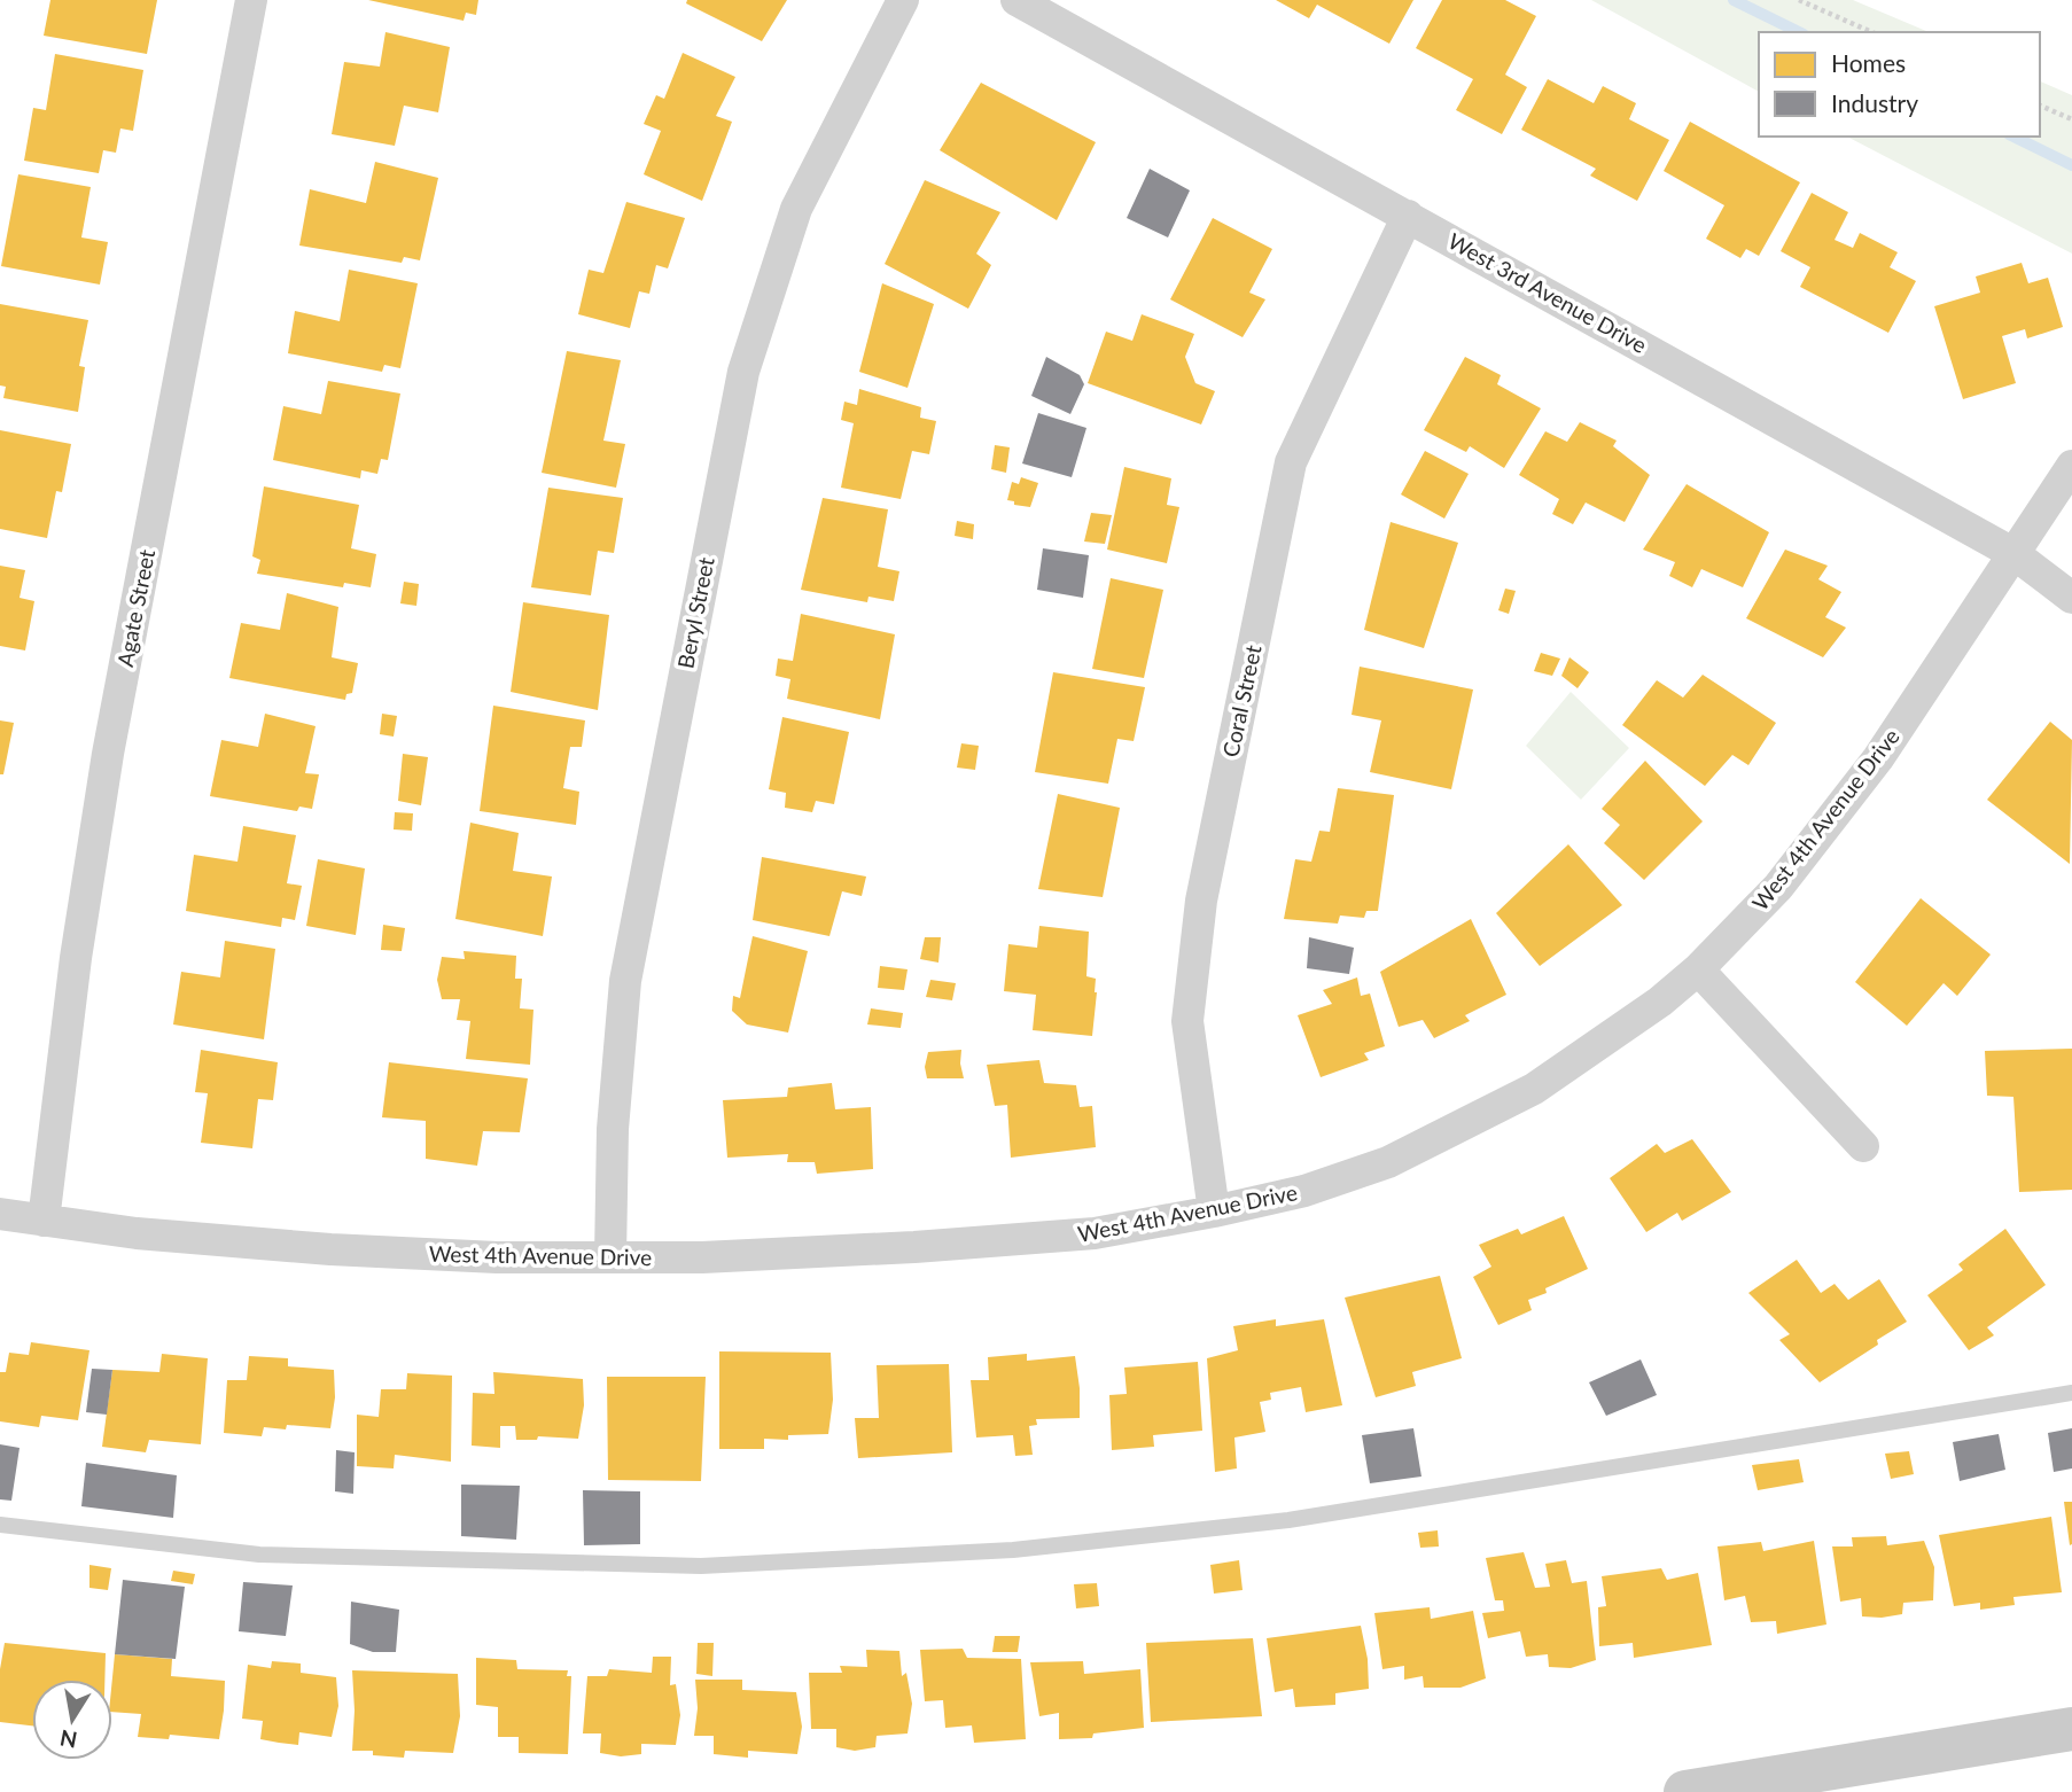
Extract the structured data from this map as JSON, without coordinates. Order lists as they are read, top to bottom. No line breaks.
{"streets":{"street":["West 3rd Avenue Drive","Agate Street","Beryl Street","Coral Street","West 4th Avenue Drive"]},"crossings":[["West 3rd Avenue Drive","Coral Street"],["West 3rd Avenue Drive","West 4th Avenue Drive"],["Agate Street","West 4th Avenue Drive"],["Beryl Street","West 4th Avenue Drive"],["Coral Street","West 4th Avenue Drive"]],"legend":["Homes","Industry"],"north":"bottom"}
